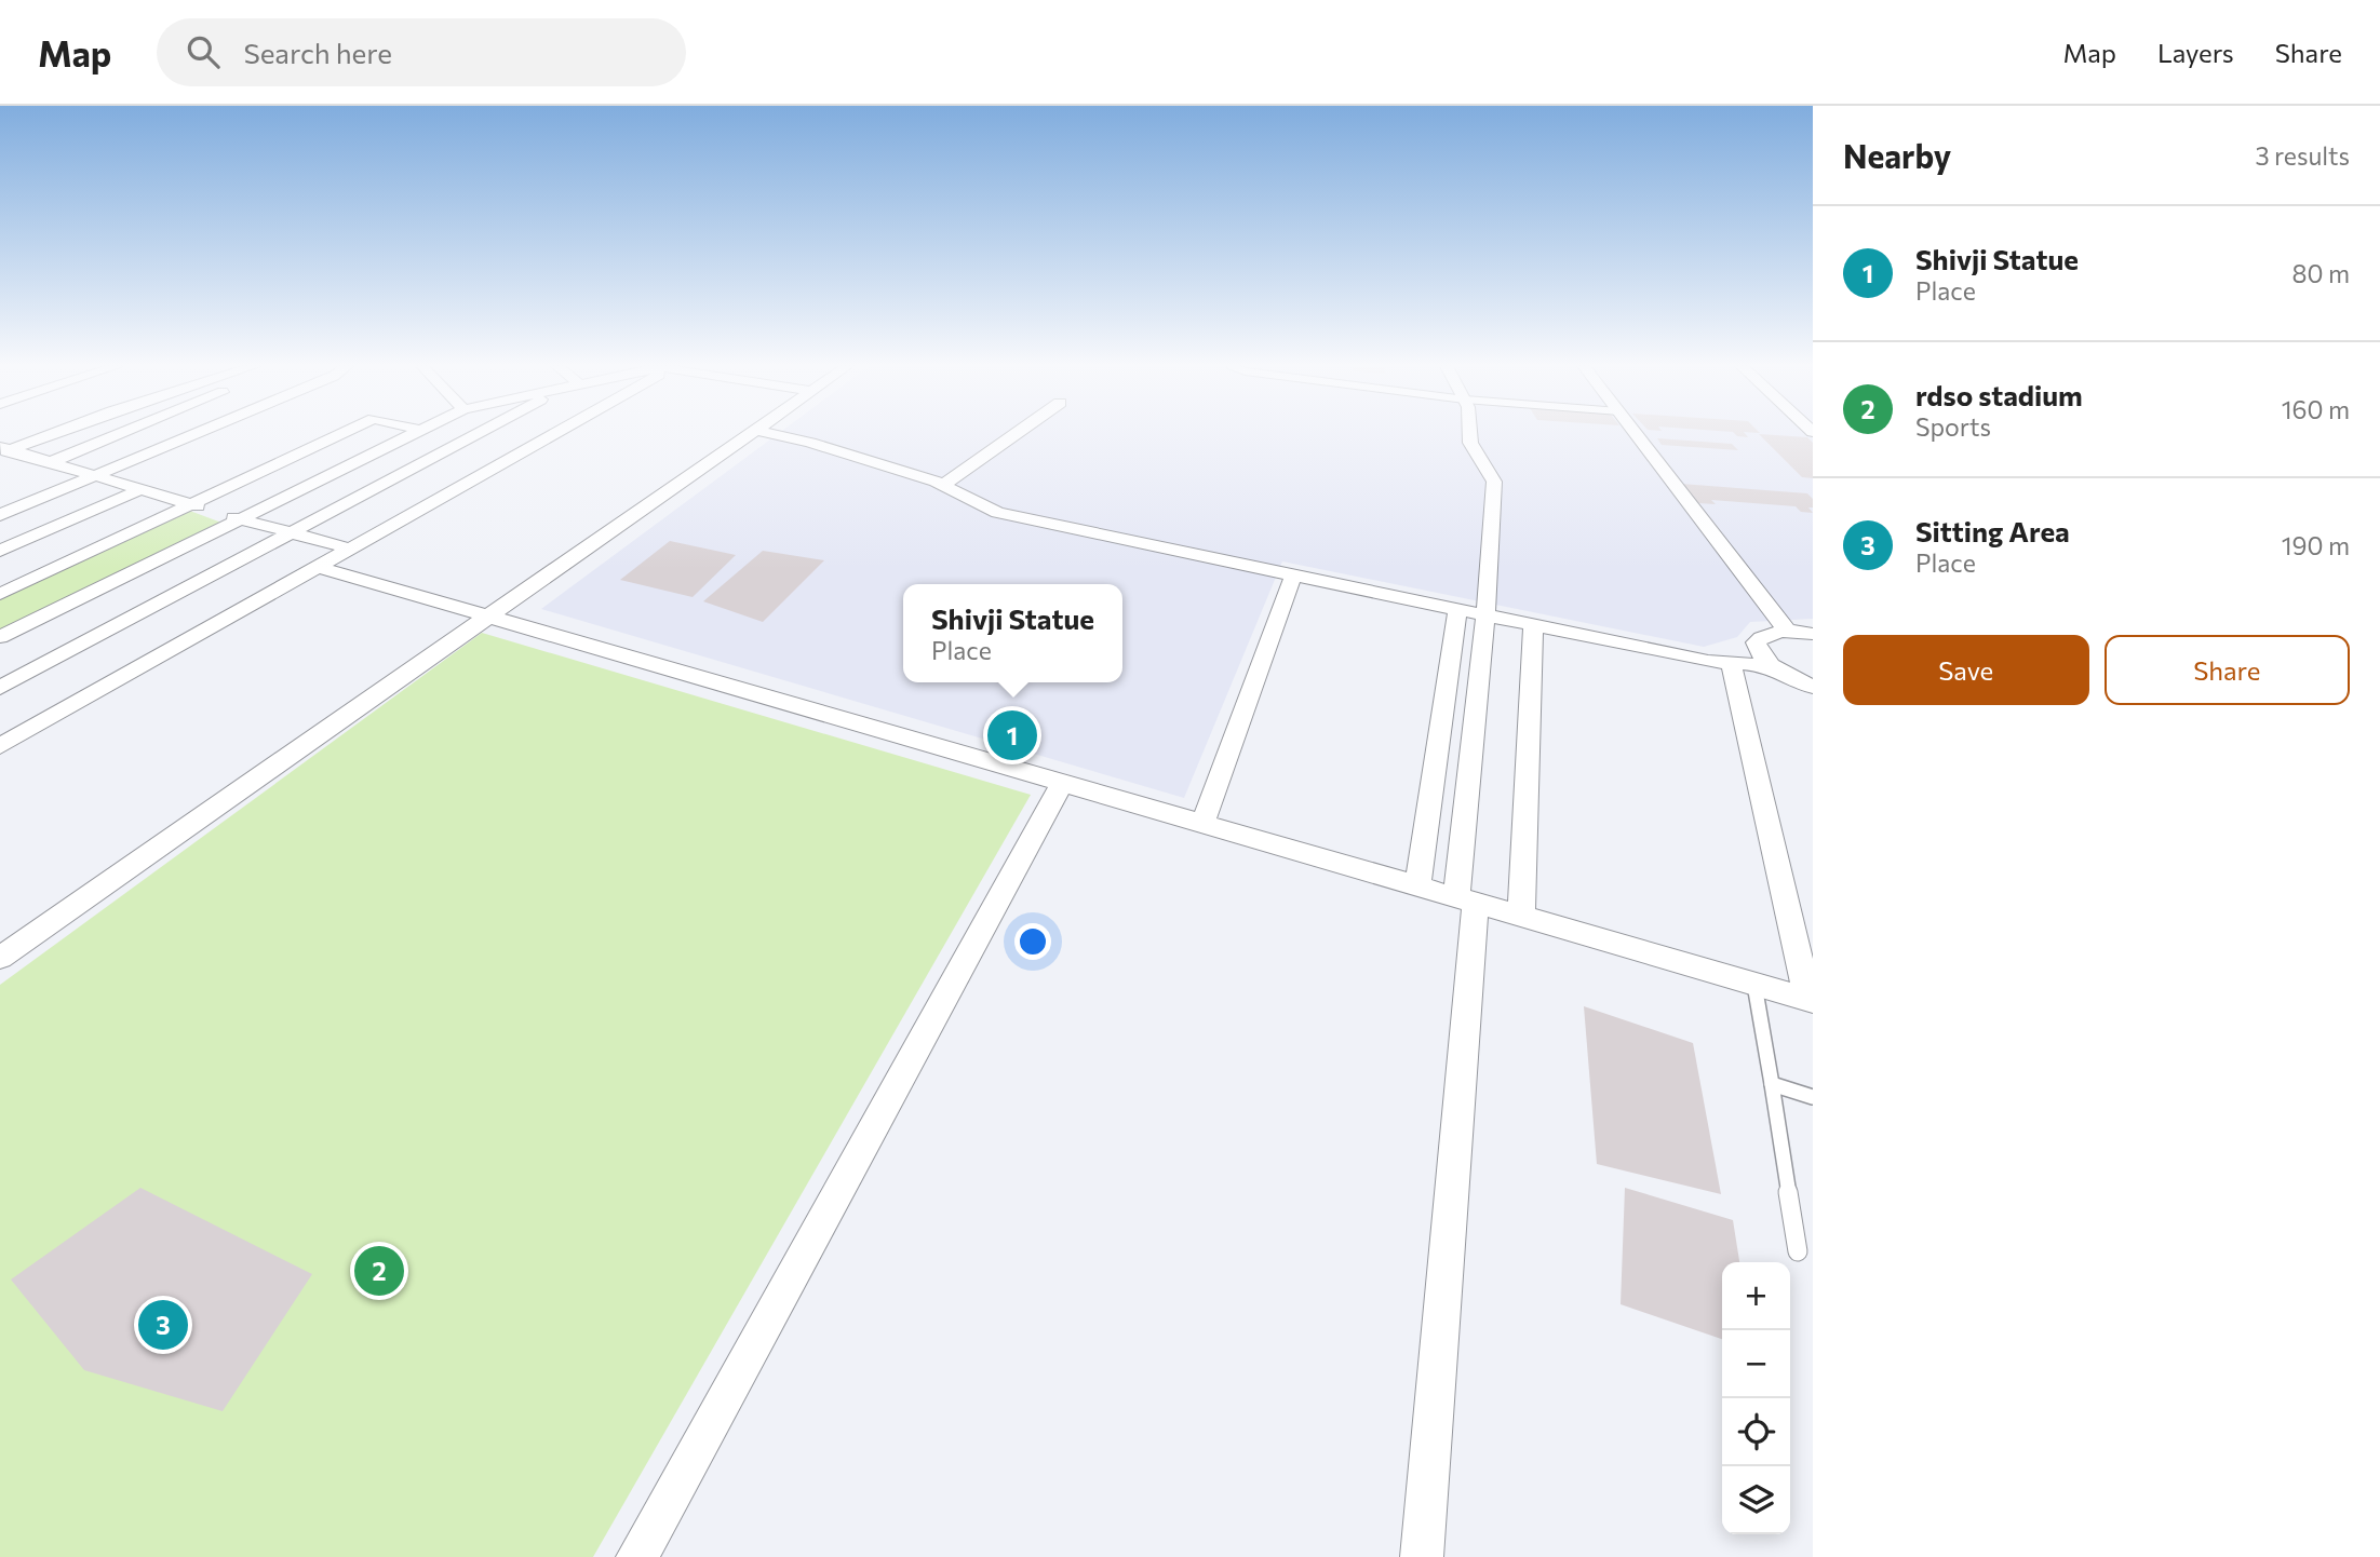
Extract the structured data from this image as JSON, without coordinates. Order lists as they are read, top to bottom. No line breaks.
{"page":{"header":"Map","search":"Search here","nav":["Map","Layers","Share"],"heading":["Nearby","3 results"],"list":[{"mark":"1","name":"Shivji Statue","note":"Place","value":"80 m"},{"mark":"2","name":"rdso stadium","note":"Sports","value":"160 m"},{"mark":"3","name":"Sitting Area","note":"Place","value":"190 m"}],"popup":["Shivji Statue","Place"],"buttons":["Save","Share"],"pins":["1","2","3"],"map_buttons":["+","−"]}}
